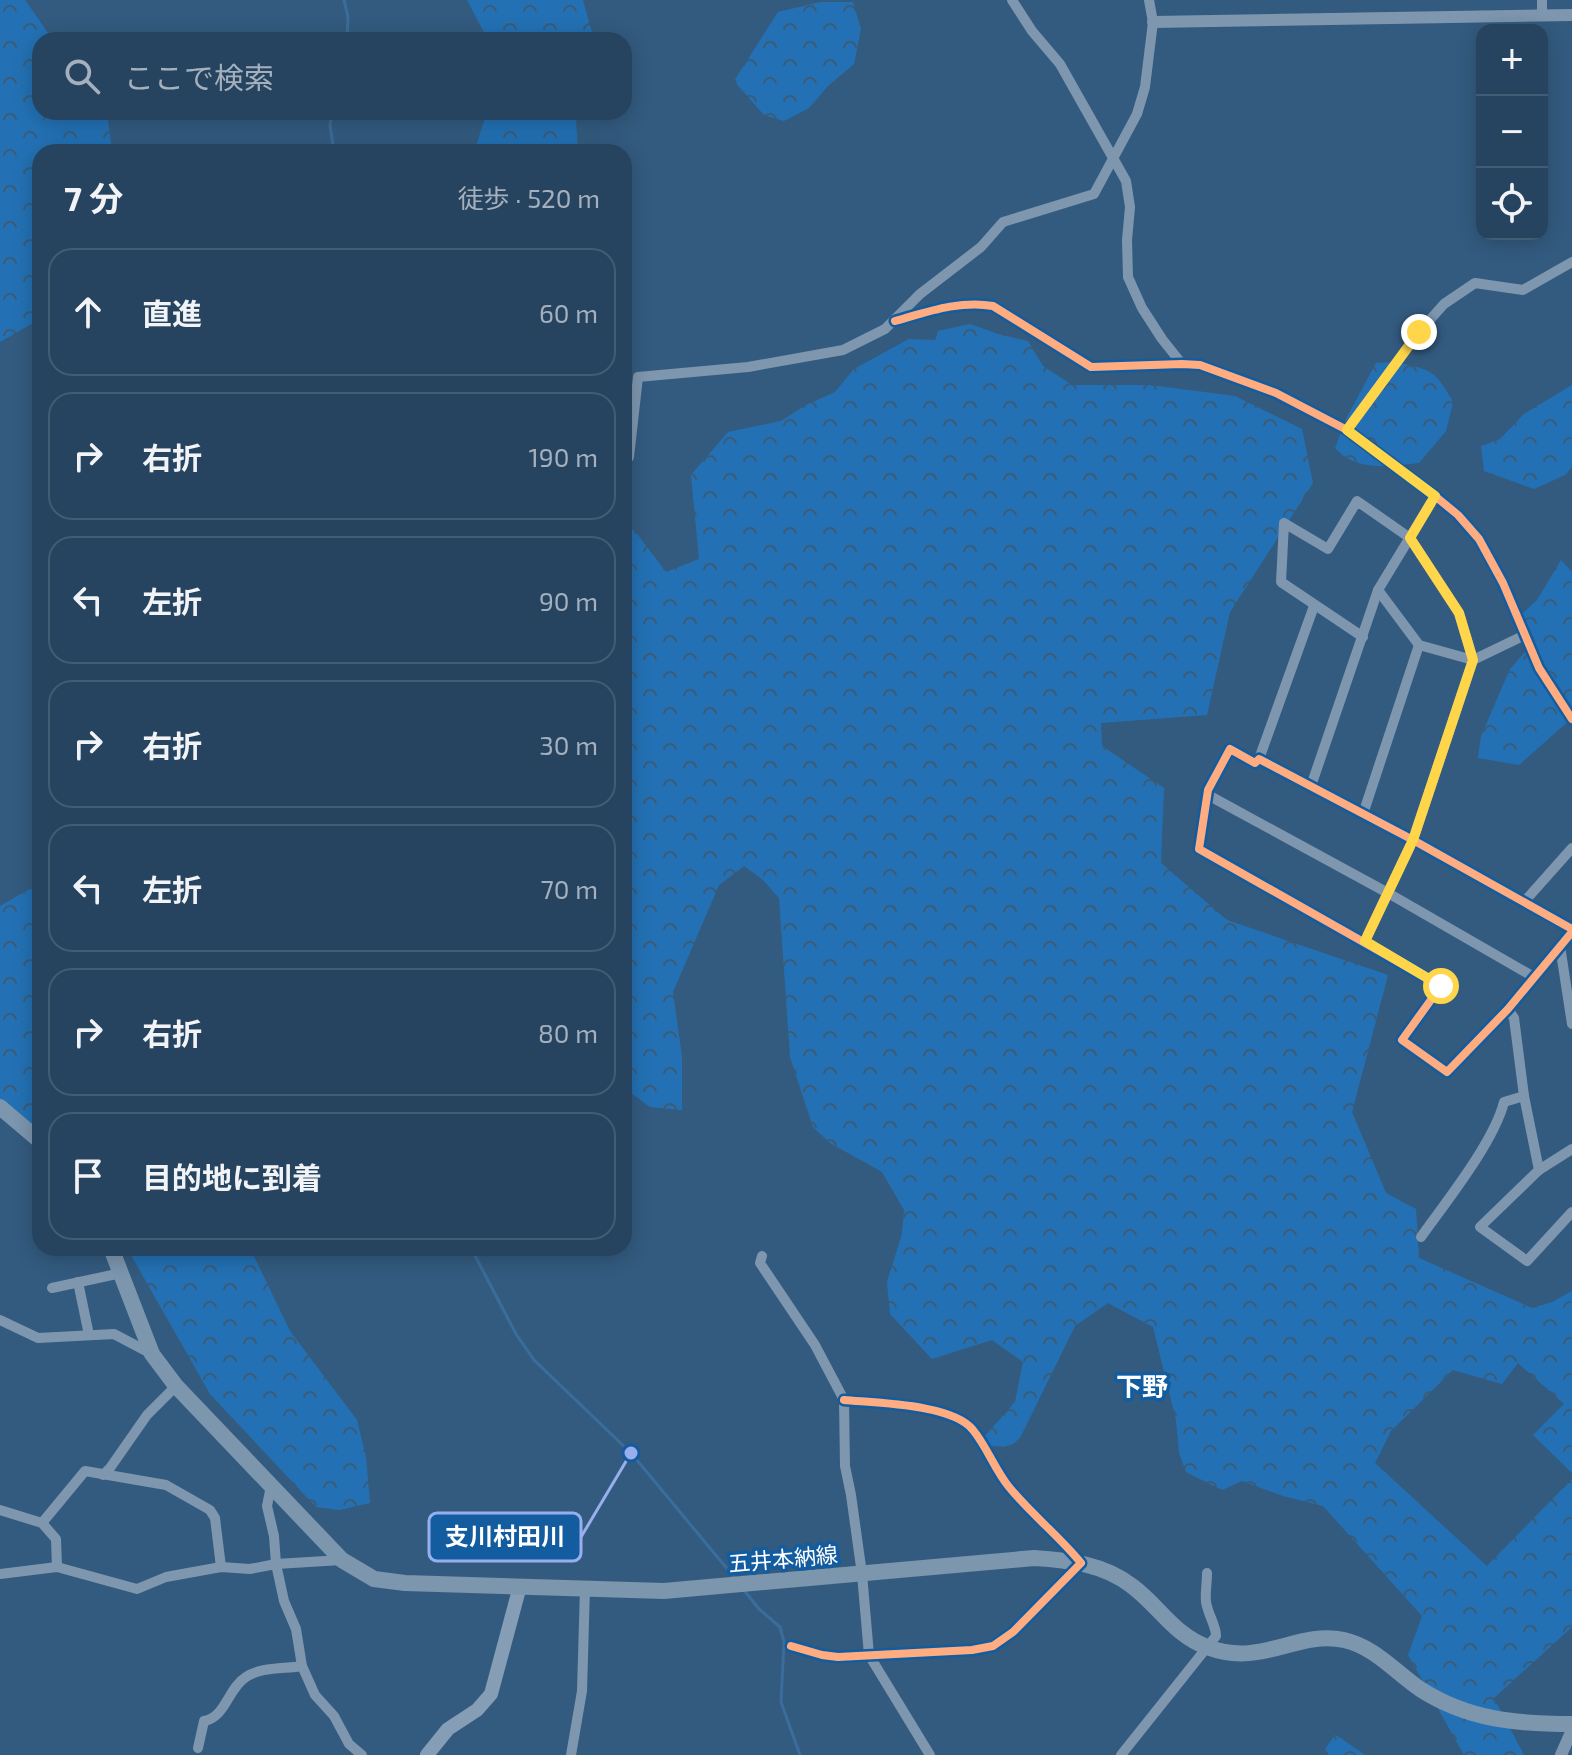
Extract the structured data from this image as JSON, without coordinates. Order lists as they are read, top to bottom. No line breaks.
{"streets":{"main road":["五井本納線"]},"districts":["下野"],"places":["支川村田川"],"page":{"map_buttons":["+","−"],"search":"ここで検索","heading":["7 分","徒歩 · 520 m"],"list":[["直進","60 m"],["右折","190 m"],["左折","90 m"],["右折","30 m"],["左折","70 m"],["右折","80 m"],"目的地に到着"]}}
